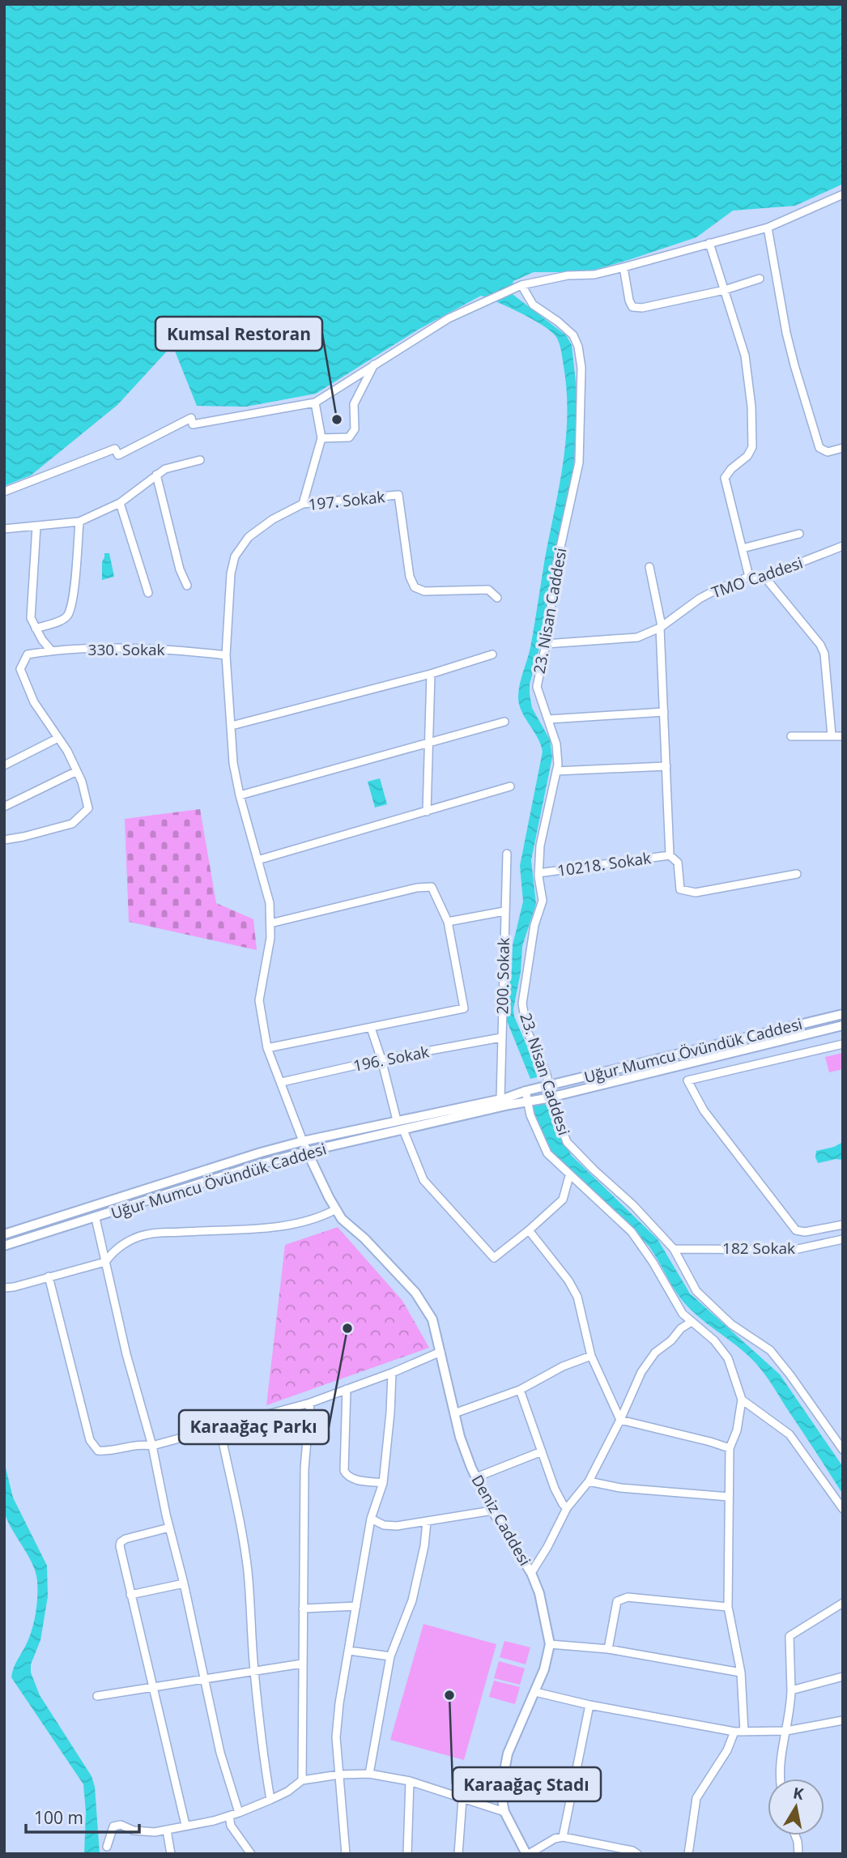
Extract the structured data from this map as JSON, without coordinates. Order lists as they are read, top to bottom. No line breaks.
{"streets":{"street":["197. Sokak","TMO Caddesi","23. Nisan Caddesi","330. Sokak","10218. Sokak","200. Sokak","Uğur Mumcu Övündük Caddesi","196. Sokak","182 Sokak","Deniz Caddesi"]},"crossings":[["197. Sokak","330. Sokak"],["TMO Caddesi","23. Nisan Caddesi"],["23. Nisan Caddesi","10218. Sokak"],["23. Nisan Caddesi","Uğur Mumcu Övündük Caddesi"],["23. Nisan Caddesi","182 Sokak"],["200. Sokak","Uğur Mumcu Övündük Caddesi"],["200. Sokak","196. Sokak"],["Uğur Mumcu Övündük Caddesi","Deniz Caddesi"]],"places":["Kumsal Restoran","Karaağaç Parkı","Karaağaç Stadı"],"scale_bar":"100 m","north":"top"}
